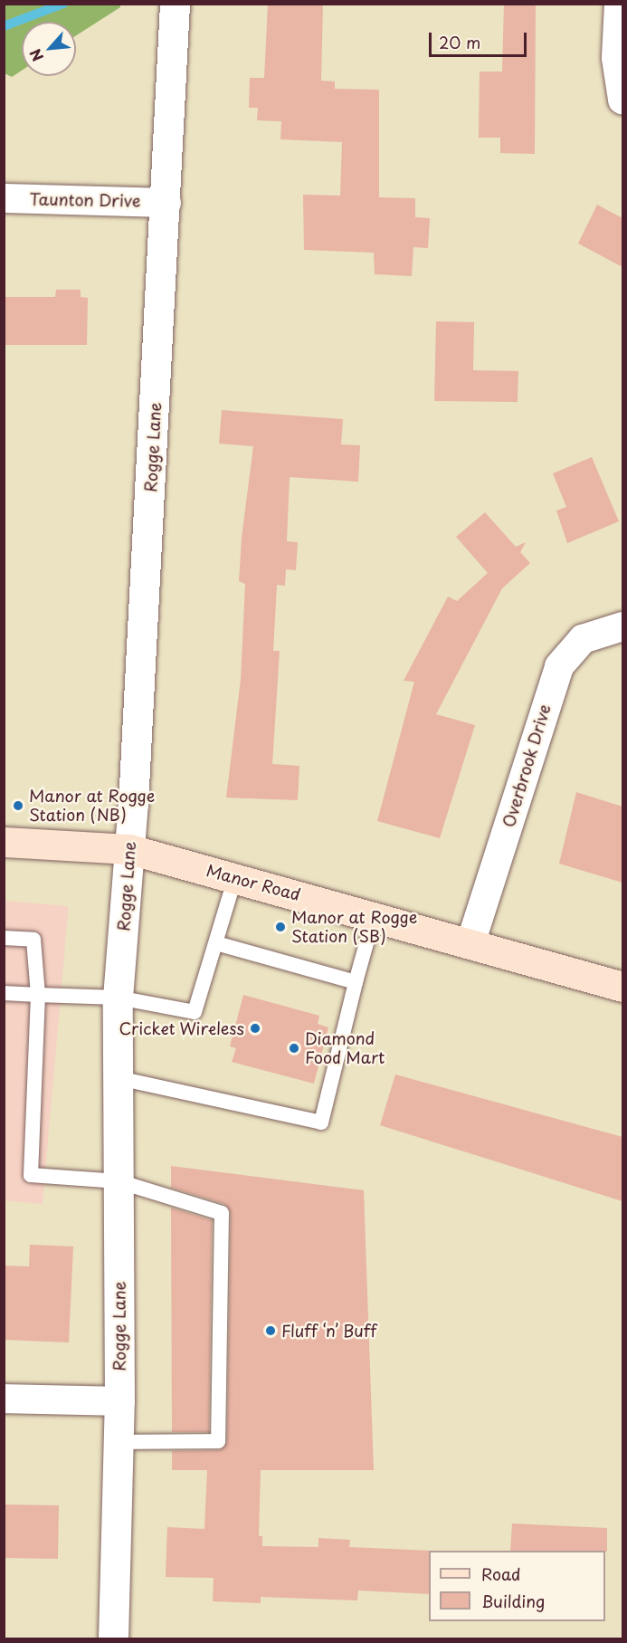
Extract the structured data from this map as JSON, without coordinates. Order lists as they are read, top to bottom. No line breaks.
{"streets":{"main road":["Manor Road"],"street":["Taunton Drive","Rogge Lane","Overbrook Drive"]},"crossings":[["Taunton Drive","Rogge Lane"],["Rogge Lane","Manor Road"],["Overbrook Drive","Manor Road"]],"places":["Manor at Rogge Station (NB)","Manor at Rogge Station (SB)","Cricket Wireless","Diamond Food Mart","Fluff ‘n’ Buff"],"legend":["Road","Building"],"scale_bar":"20 m","north":"bottom left"}
